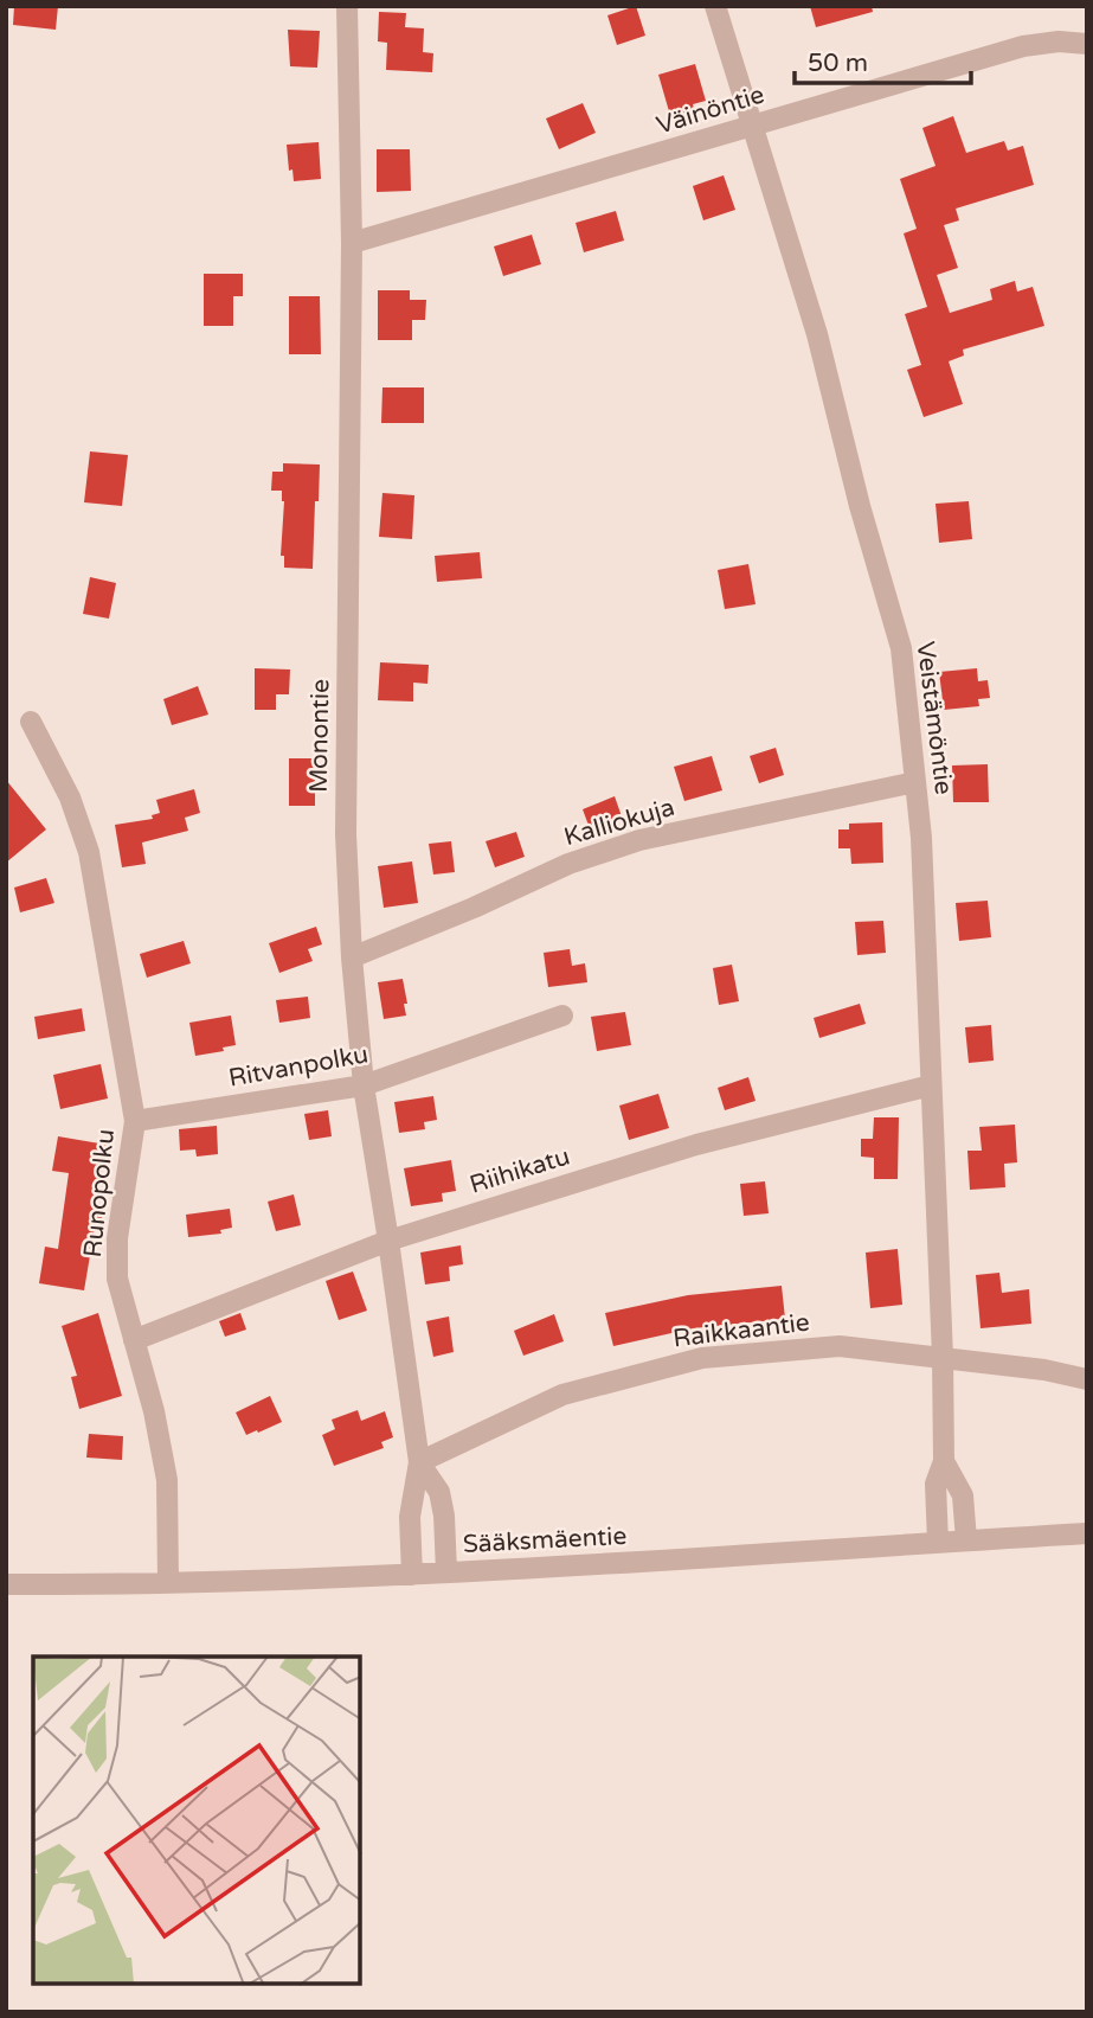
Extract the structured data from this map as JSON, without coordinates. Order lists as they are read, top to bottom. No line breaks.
{"streets":{"street":["Väinöntie","Veistämöntie","Monontie","Kalliokuja","Ritvanpolku","Riihikatu","Runopolku","Raikkaantie","Sääksmäentie"]},"crossings":[["Väinöntie","Veistämöntie"],["Väinöntie","Monontie"],["Veistämöntie","Kalliokuja"],["Veistämöntie","Riihikatu"],["Veistämöntie","Raikkaantie"],["Veistämöntie","Sääksmäentie"],["Monontie","Kalliokuja"],["Monontie","Ritvanpolku"],["Monontie","Riihikatu"],["Monontie","Raikkaantie"],["Monontie","Sääksmäentie"],["Ritvanpolku","Runopolku"],["Riihikatu","Runopolku"],["Runopolku","Sääksmäentie"]],"scale_bar":"50 m"}
